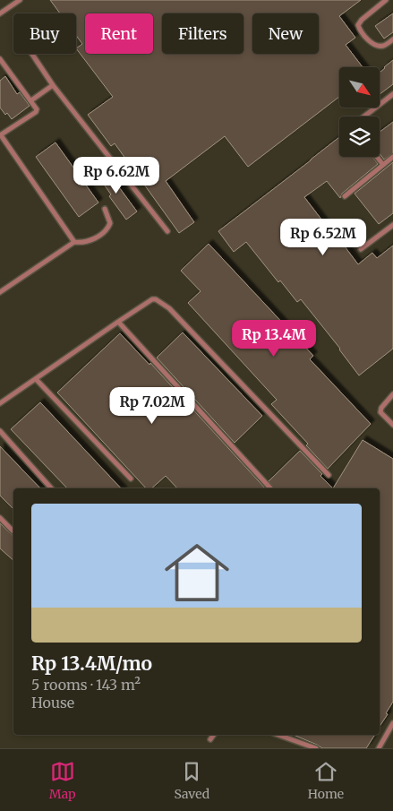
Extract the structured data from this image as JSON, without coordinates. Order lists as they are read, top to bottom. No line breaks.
{"north":"bottom right","page":{"chip":["Buy","Rent","Filters","New"],"price":["Rp 6.62M","Rp 6.52M","Rp 13.4M","Rp 7.02M"],"list":[{"name":"Rp 13.4M/mo","note":"5 rooms · 143 m² · House"}],"tabs":["Map","Saved","Home"]}}
